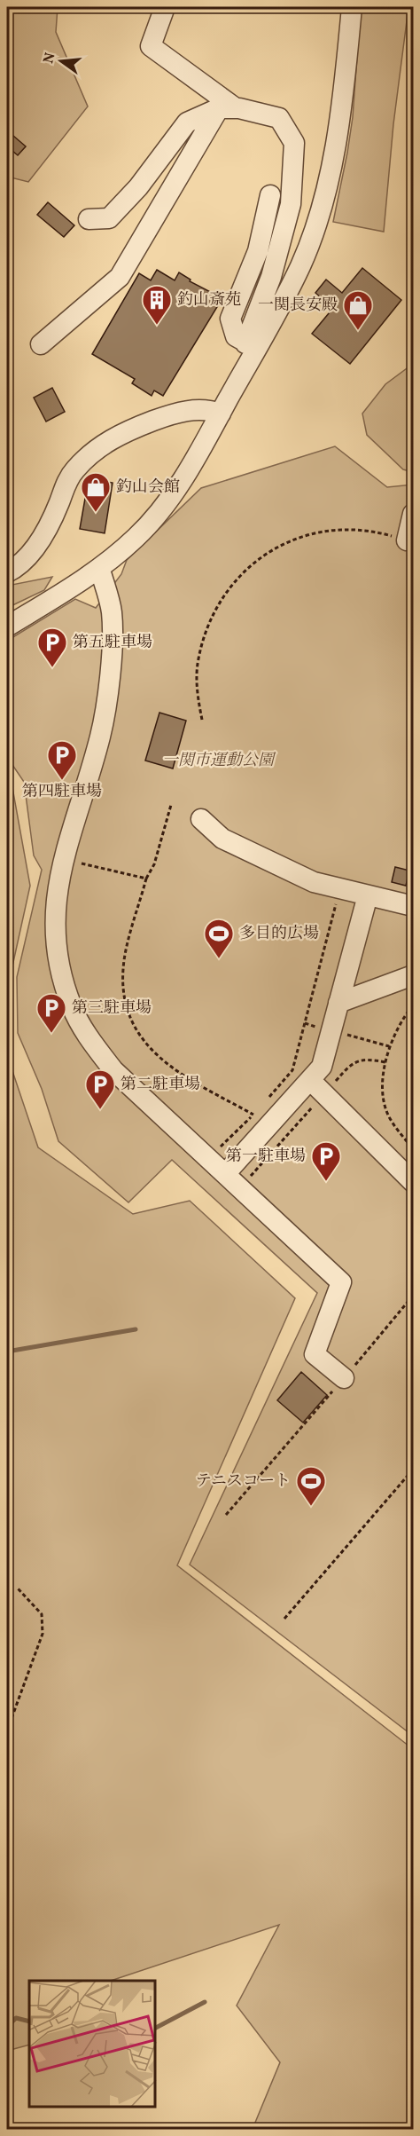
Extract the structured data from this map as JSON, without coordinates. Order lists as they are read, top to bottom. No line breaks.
{"parks":["一関市運動公園"],"places":{"building":["釣山斎苑"],"shop":["一関長安殿","釣山会館"],"parking":["第五駐車場","第四駐車場","第三駐車場","第二駐車場","第一駐車場"],"sports":["多目的広場","テニスコート"]},"north":"left"}
